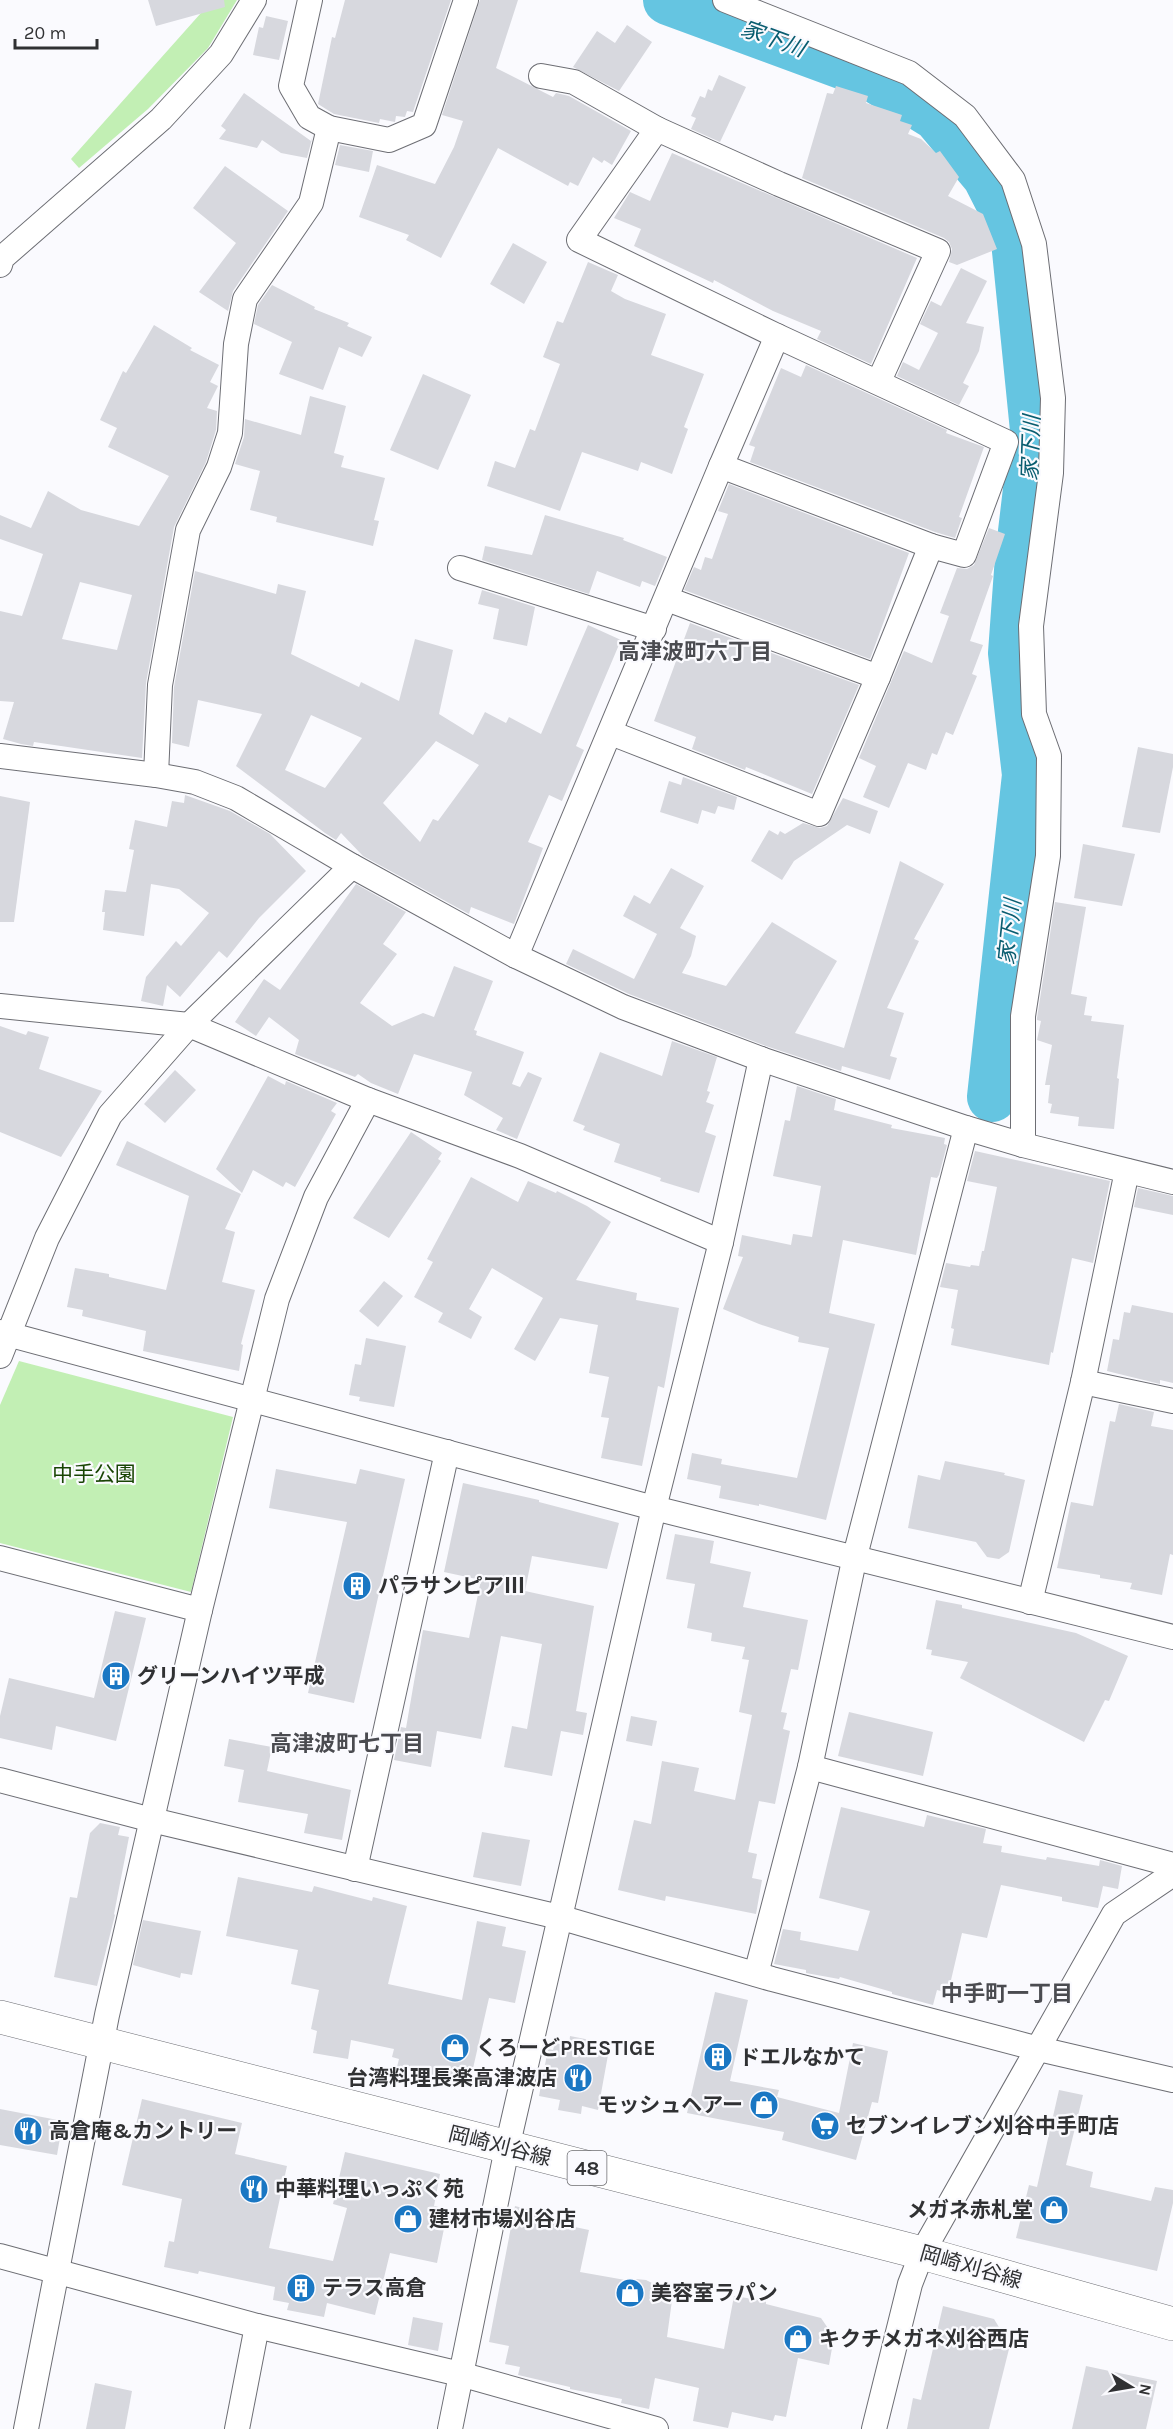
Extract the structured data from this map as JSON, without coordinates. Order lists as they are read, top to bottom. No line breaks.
{"streets":{"main road":["岡崎刈谷線","48"]},"districts":["高津波町六丁目","高津波町七丁目","中手町一丁目"],"water":["家下川"],"parks":["中手公園"],"places":{"building":["パラサンピアⅢ","グリーンハイツ平成","ドエルなかて","テラス高倉"],"shop":["くろーどPRESTIGE","モッシュヘアー","メガネ赤札堂","建材市場刈谷店","美容室ラパン","キクチメガネ刈谷西店"],"restaurant":["台湾料理長楽高津波店","高倉庵&カントリー","中華料理いっぷく苑"],"supermarket":["セブンイレブン刈谷中手町店"]},"scale_bar":"20 m","north":"right"}
